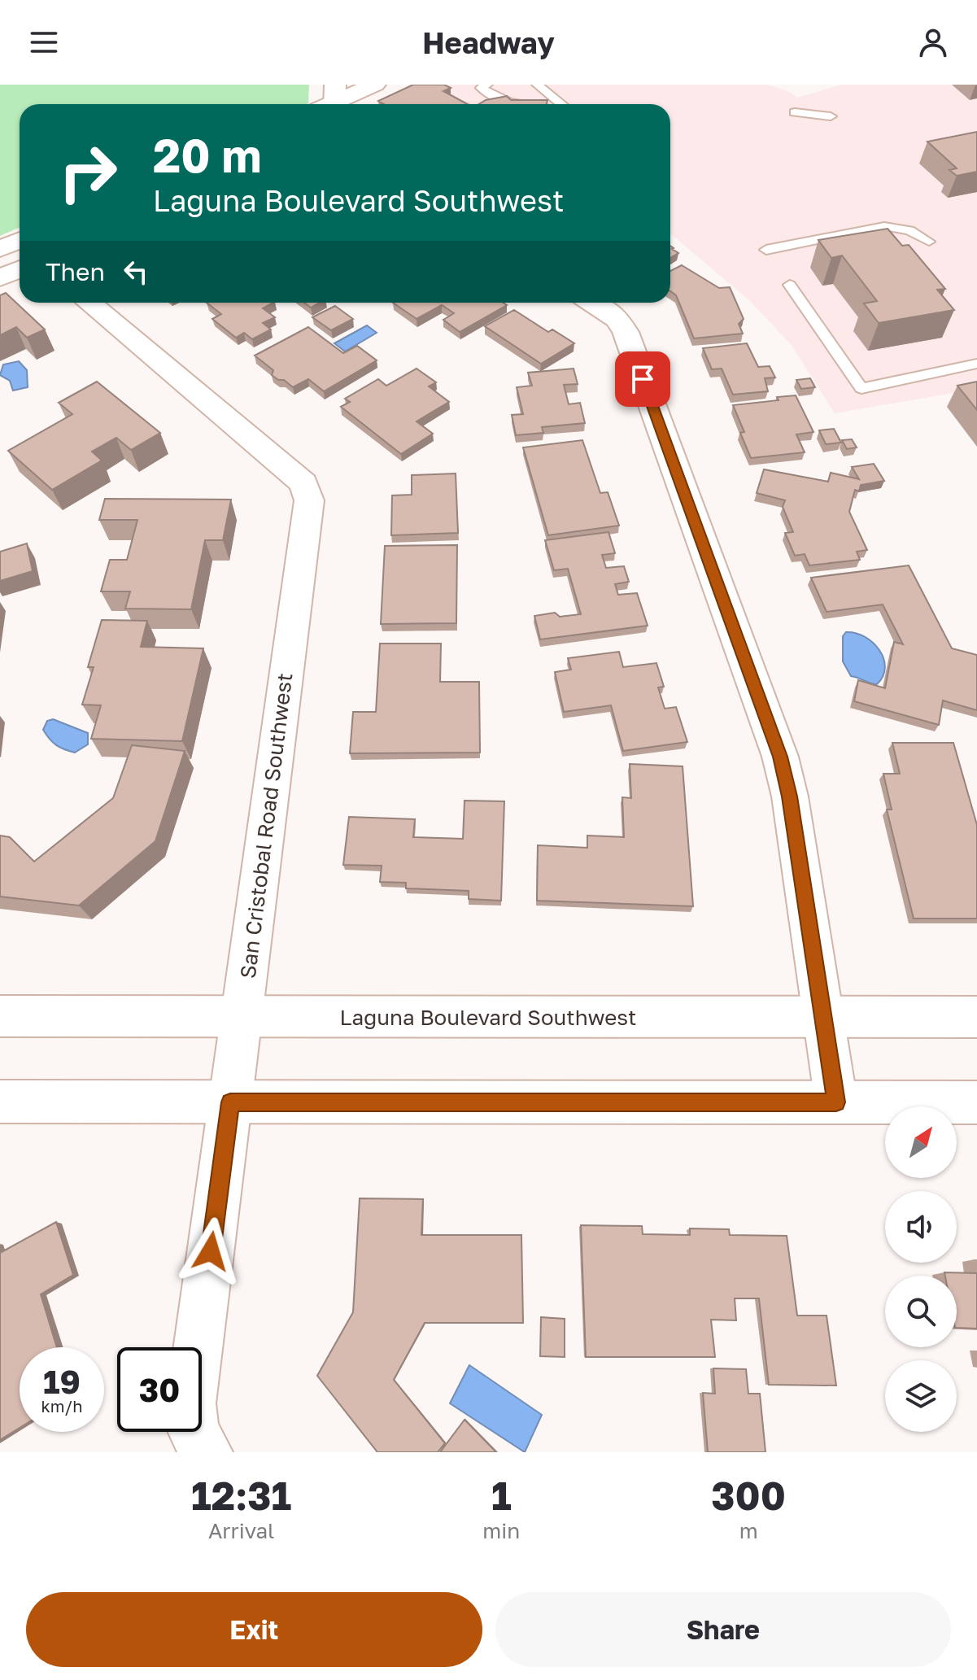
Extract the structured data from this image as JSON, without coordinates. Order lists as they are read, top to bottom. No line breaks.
{"streets":{"street":["San Cristobal Road Southwest","Laguna Boulevard Southwest"]},"crossings":[["San Cristobal Road Southwest","Laguna Boulevard Southwest"]],"north":"top right","page":{"header":"Headway","turn":["20 m","Laguna Boulevard Southwest"],"then":"Then","speed":"19 km/h","limit":"30","eta":["12:31","Arrival","1","min","300","m"],"buttons":["Exit","Share"]}}
